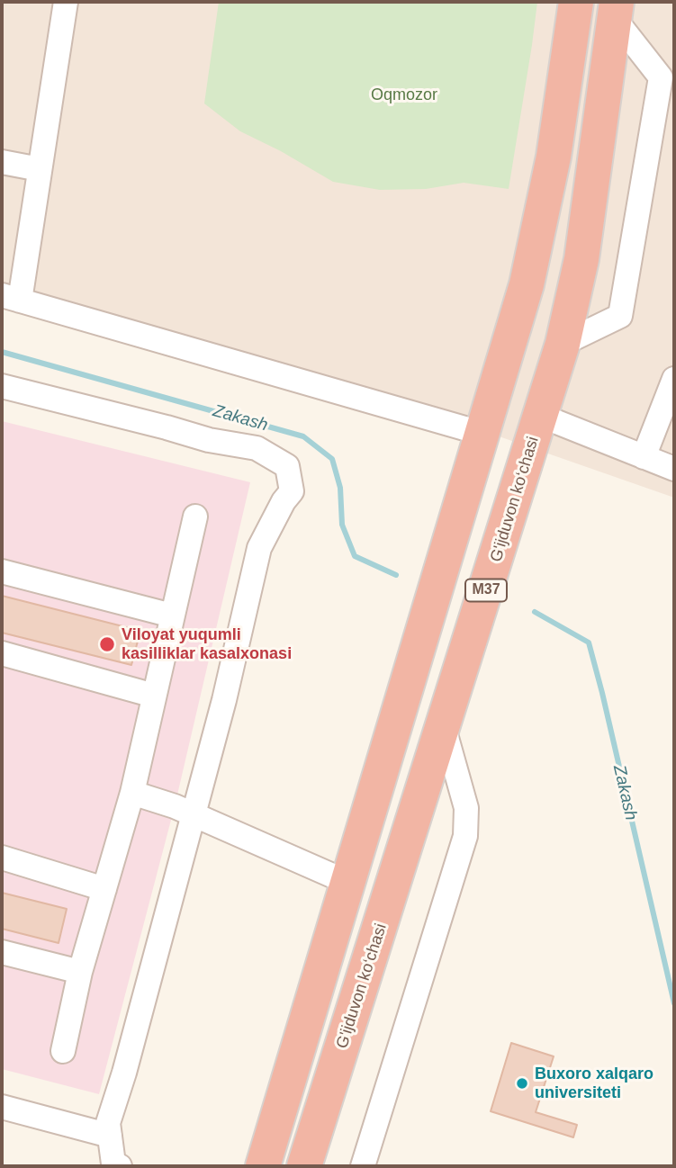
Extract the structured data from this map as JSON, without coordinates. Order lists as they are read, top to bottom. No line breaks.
{"streets":{"highway":["G'ijduvon ko‘chasi","M37"]},"water":["Zakash"],"parks":["Oqmozor"],"places":["Viloyat yuqumli kasilliklar kasalxonasi","Buxoro xalqaro universiteti"]}
